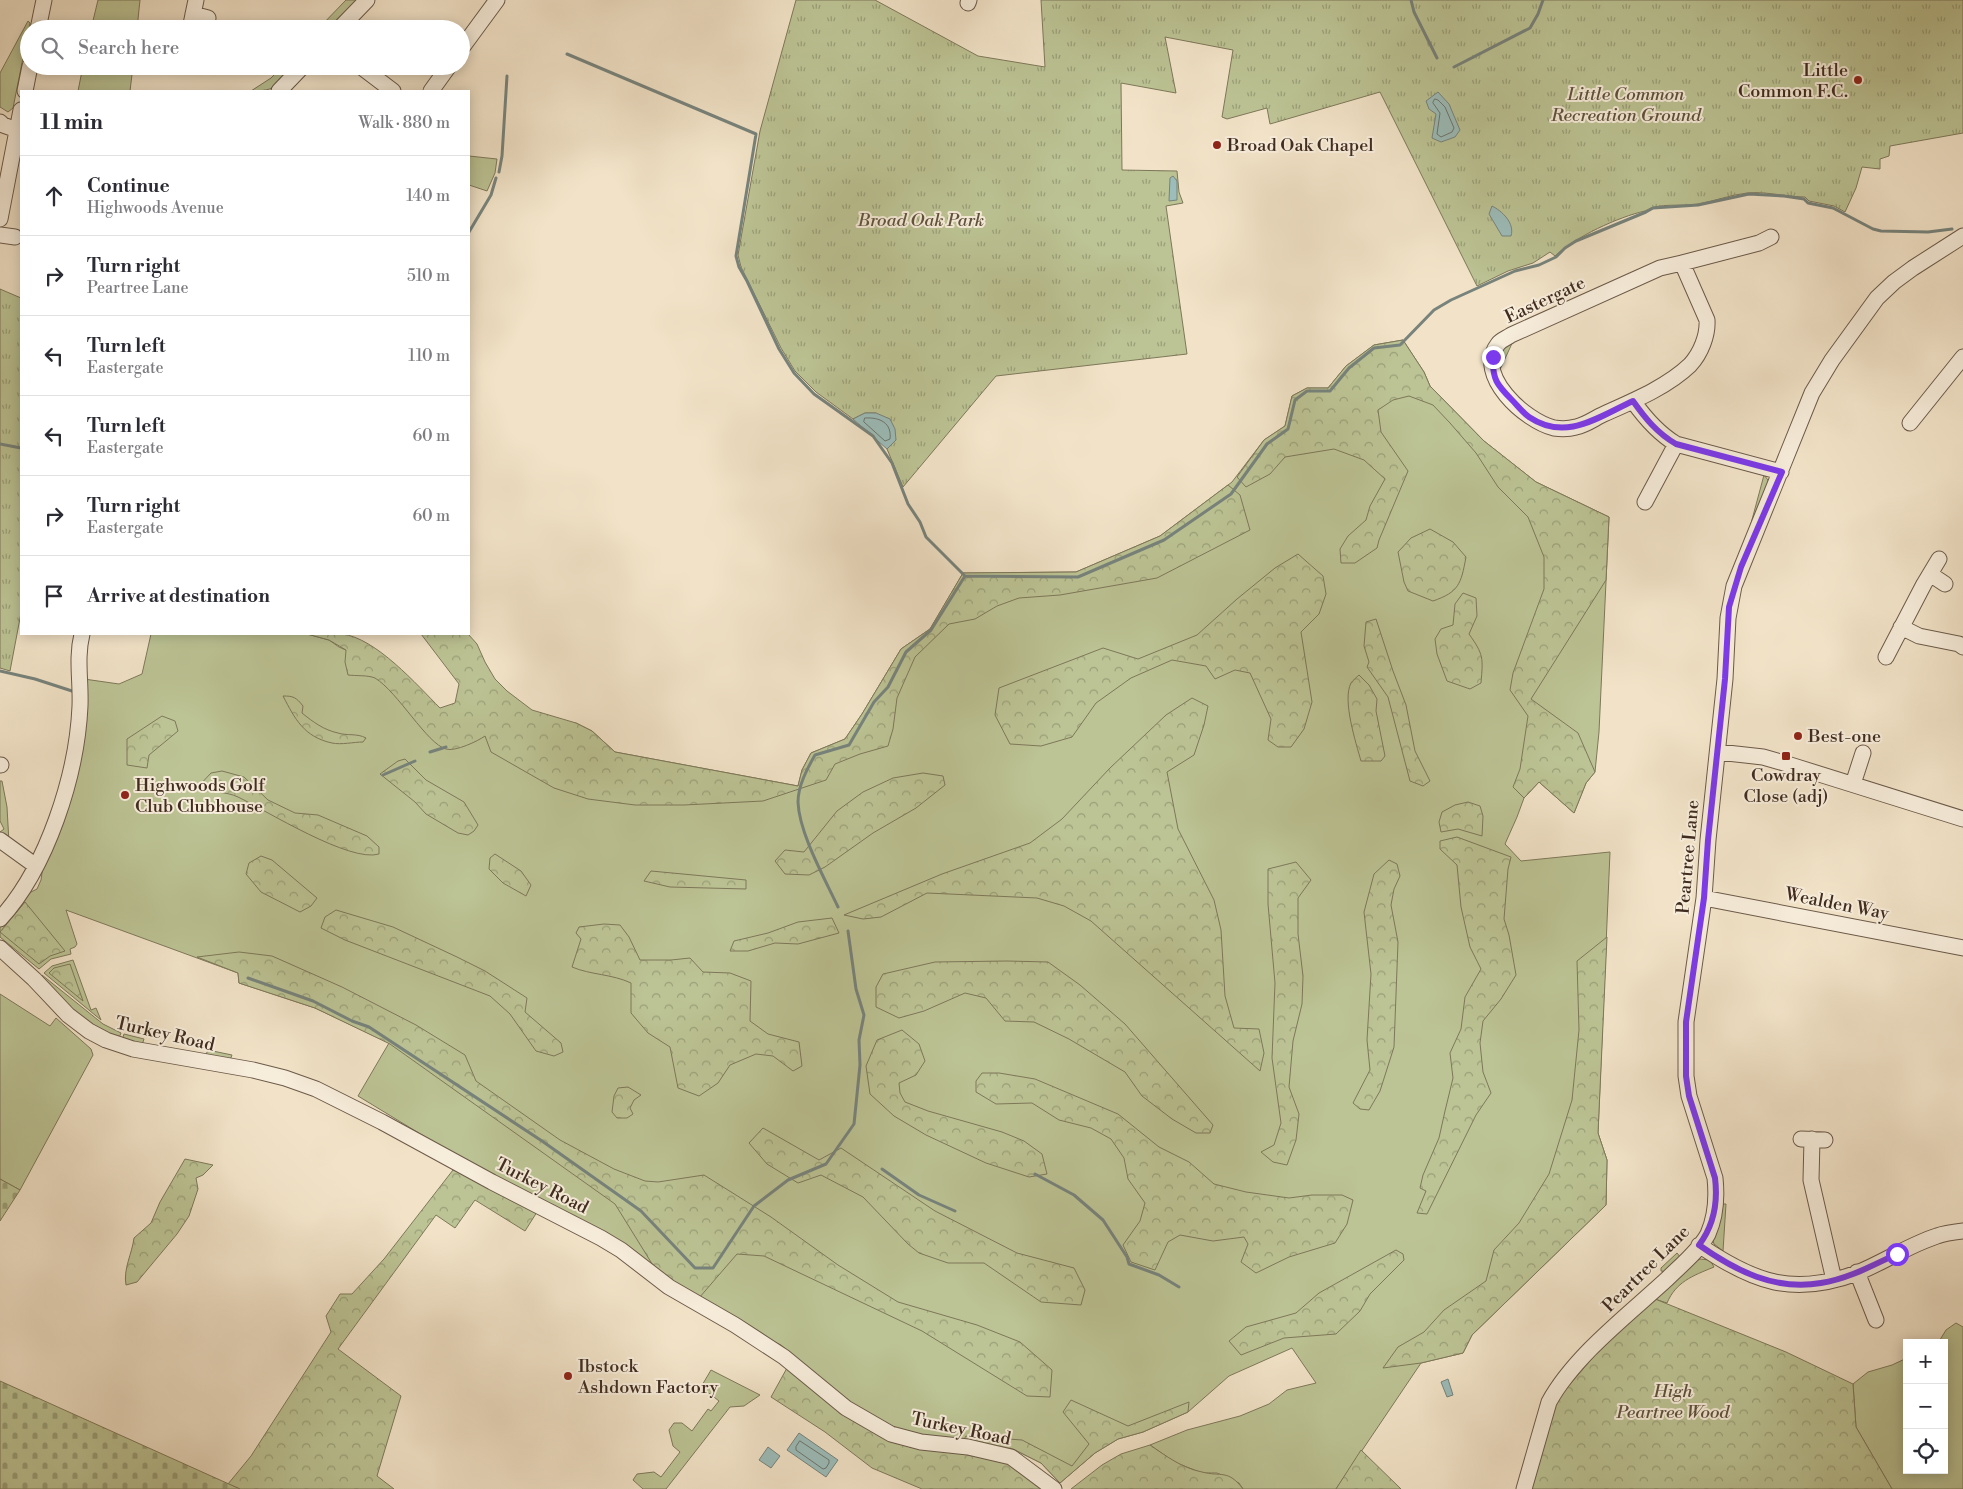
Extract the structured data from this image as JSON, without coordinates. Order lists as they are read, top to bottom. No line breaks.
{"streets":{"street":["Eastergate","Peartree Lane","Wealden Way","Turkey Road"]},"crossings":[["Peartree Lane","Wealden Way"]],"parks":["Little Common Recreation Ground","Broad Oak Park","High Peartree Wood"],"places":{"other":["Little Common F.C.","Broad Oak Chapel","Best-one","Highwoods Golf Club Clubhouse","Ibstock Ashdown Factory"],"transit":["Cowdray Close (adj)"]},"page":{"search":"Search here","heading":["11 min","Walk · 880 m"],"list":[["Continue","Highwoods Avenue","140 m"],["Turn right","Peartree Lane","510 m"],["Turn left","Eastergate","110 m"],["Turn left","Eastergate","60 m"],["Turn right","Eastergate","60 m"],"Arrive at destination"],"map_buttons":["+","−"]}}
